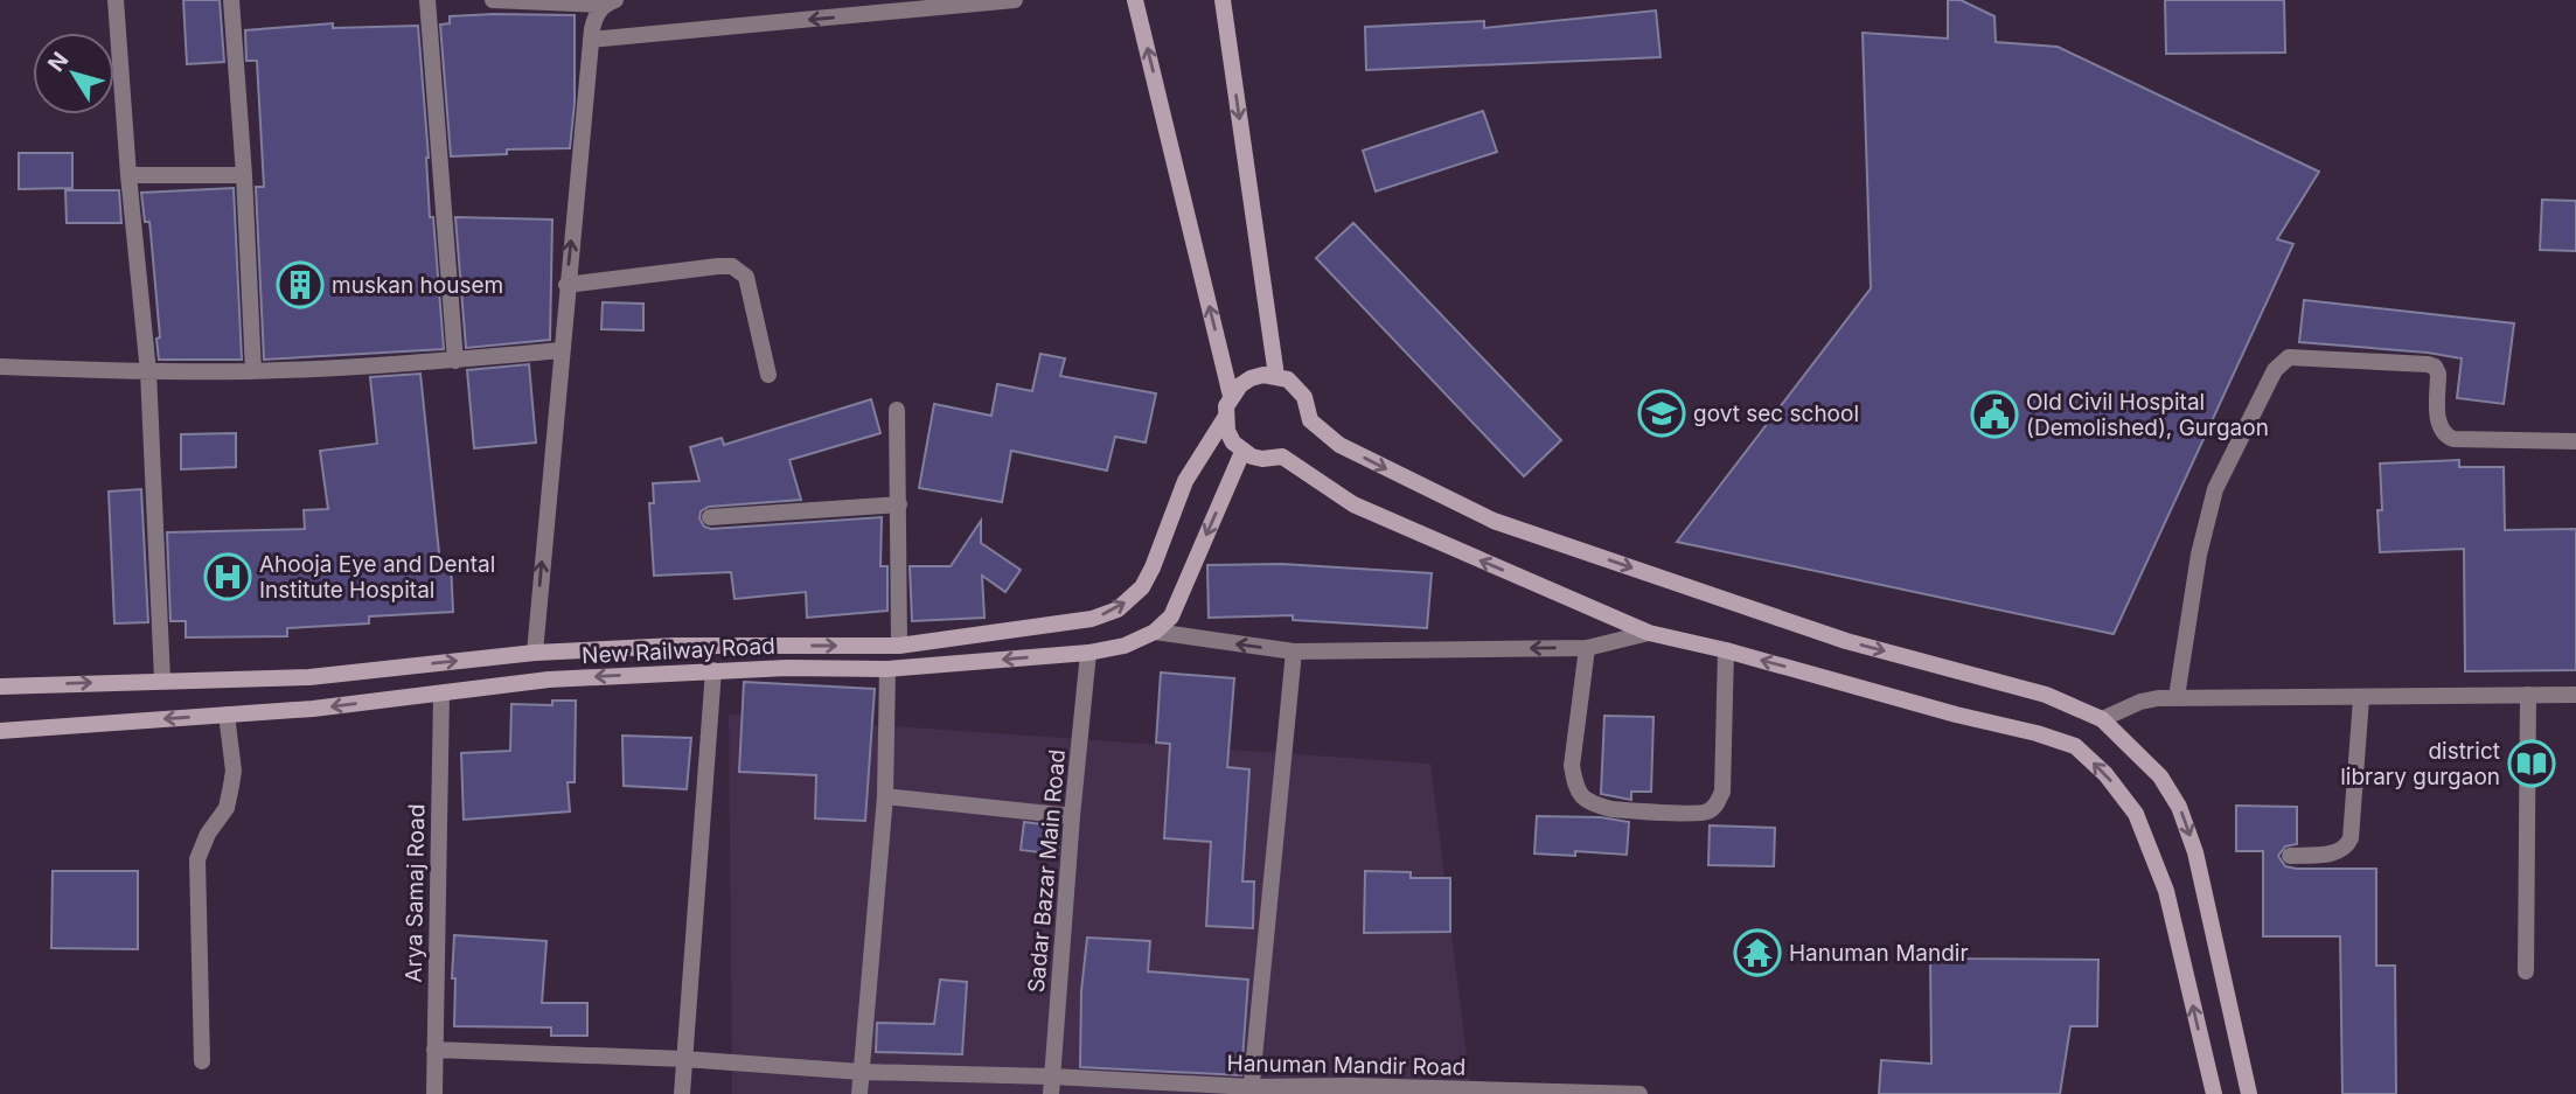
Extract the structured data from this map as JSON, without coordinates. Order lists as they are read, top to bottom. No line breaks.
{"streets":{"main road":["New Railway Road"],"street":["Sadar Bazar Main Road","Arya Samaj Road","Hanuman Mandir Road"]},"crossings":[["New Railway Road","Sadar Bazar Main Road"],["New Railway Road","Arya Samaj Road"],["Sadar Bazar Main Road","Hanuman Mandir Road"],["Arya Samaj Road","Hanuman Mandir Road"]],"places":{"building":["muskan housem"],"school or university":["govt sec school"],"public building":["Old Civil Hospital (Demolished), Gurgaon"],"hospital":["Ahooja Eye and Dental Institute Hospital"],"library":["district library gurgaon"],"temple":["Hanuman Mandir"]},"north":"top left"}
